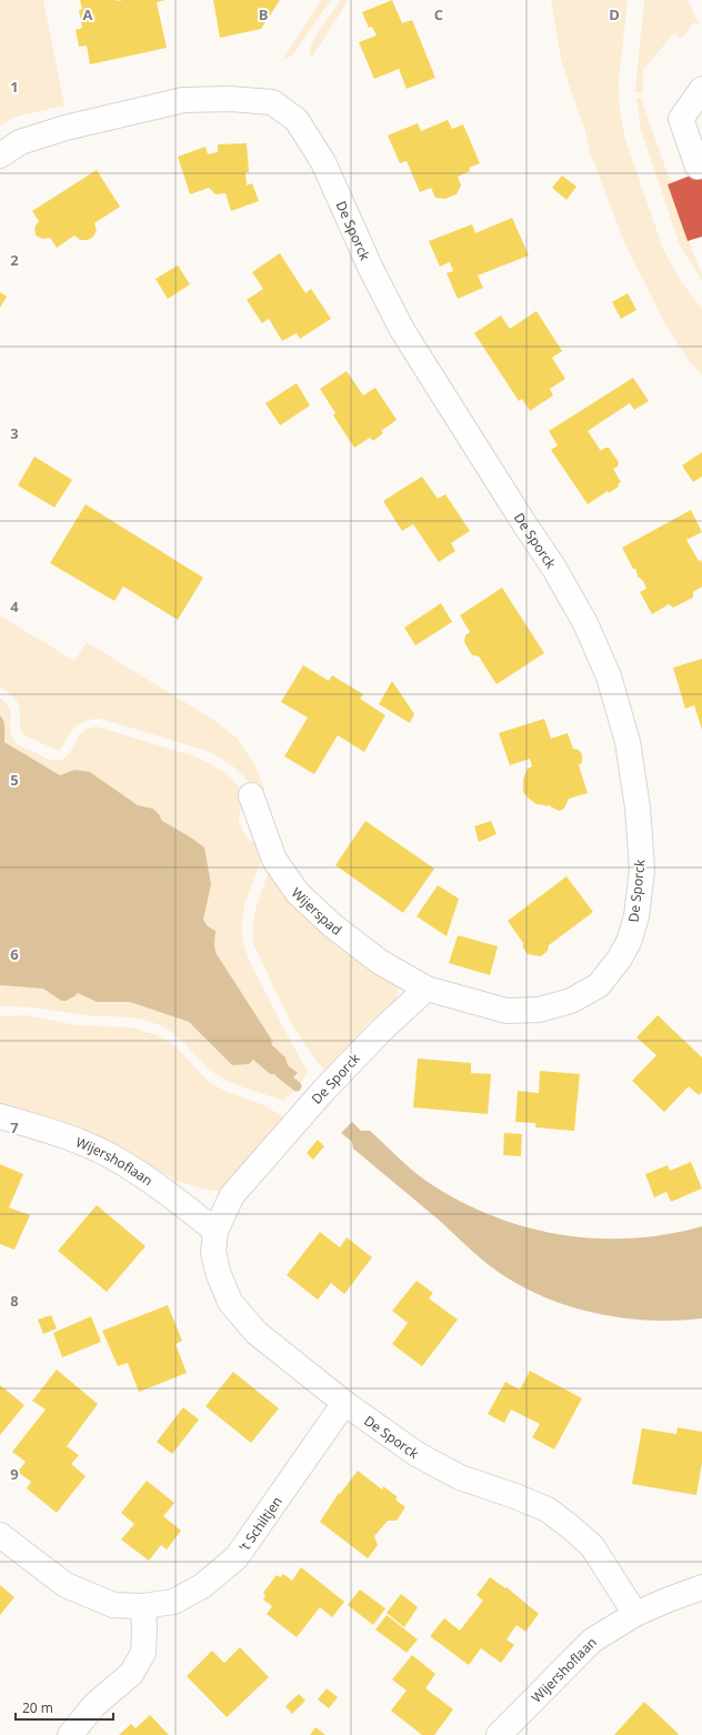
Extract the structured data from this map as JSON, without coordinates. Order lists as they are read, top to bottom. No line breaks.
{"streets":{"street":["De Sporck","Wijerspad","Wijershoflaan","'t Schiltjen"]},"crossings":[["De Sporck","Wijerspad"],["De Sporck","Wijershoflaan"],["De Sporck","'t Schiltjen"]],"scale_bar":"20 m","grid":{"columns":["A","B","C","D"],"rows":["1","2","3","4","5","6","7","8","9"]}}
